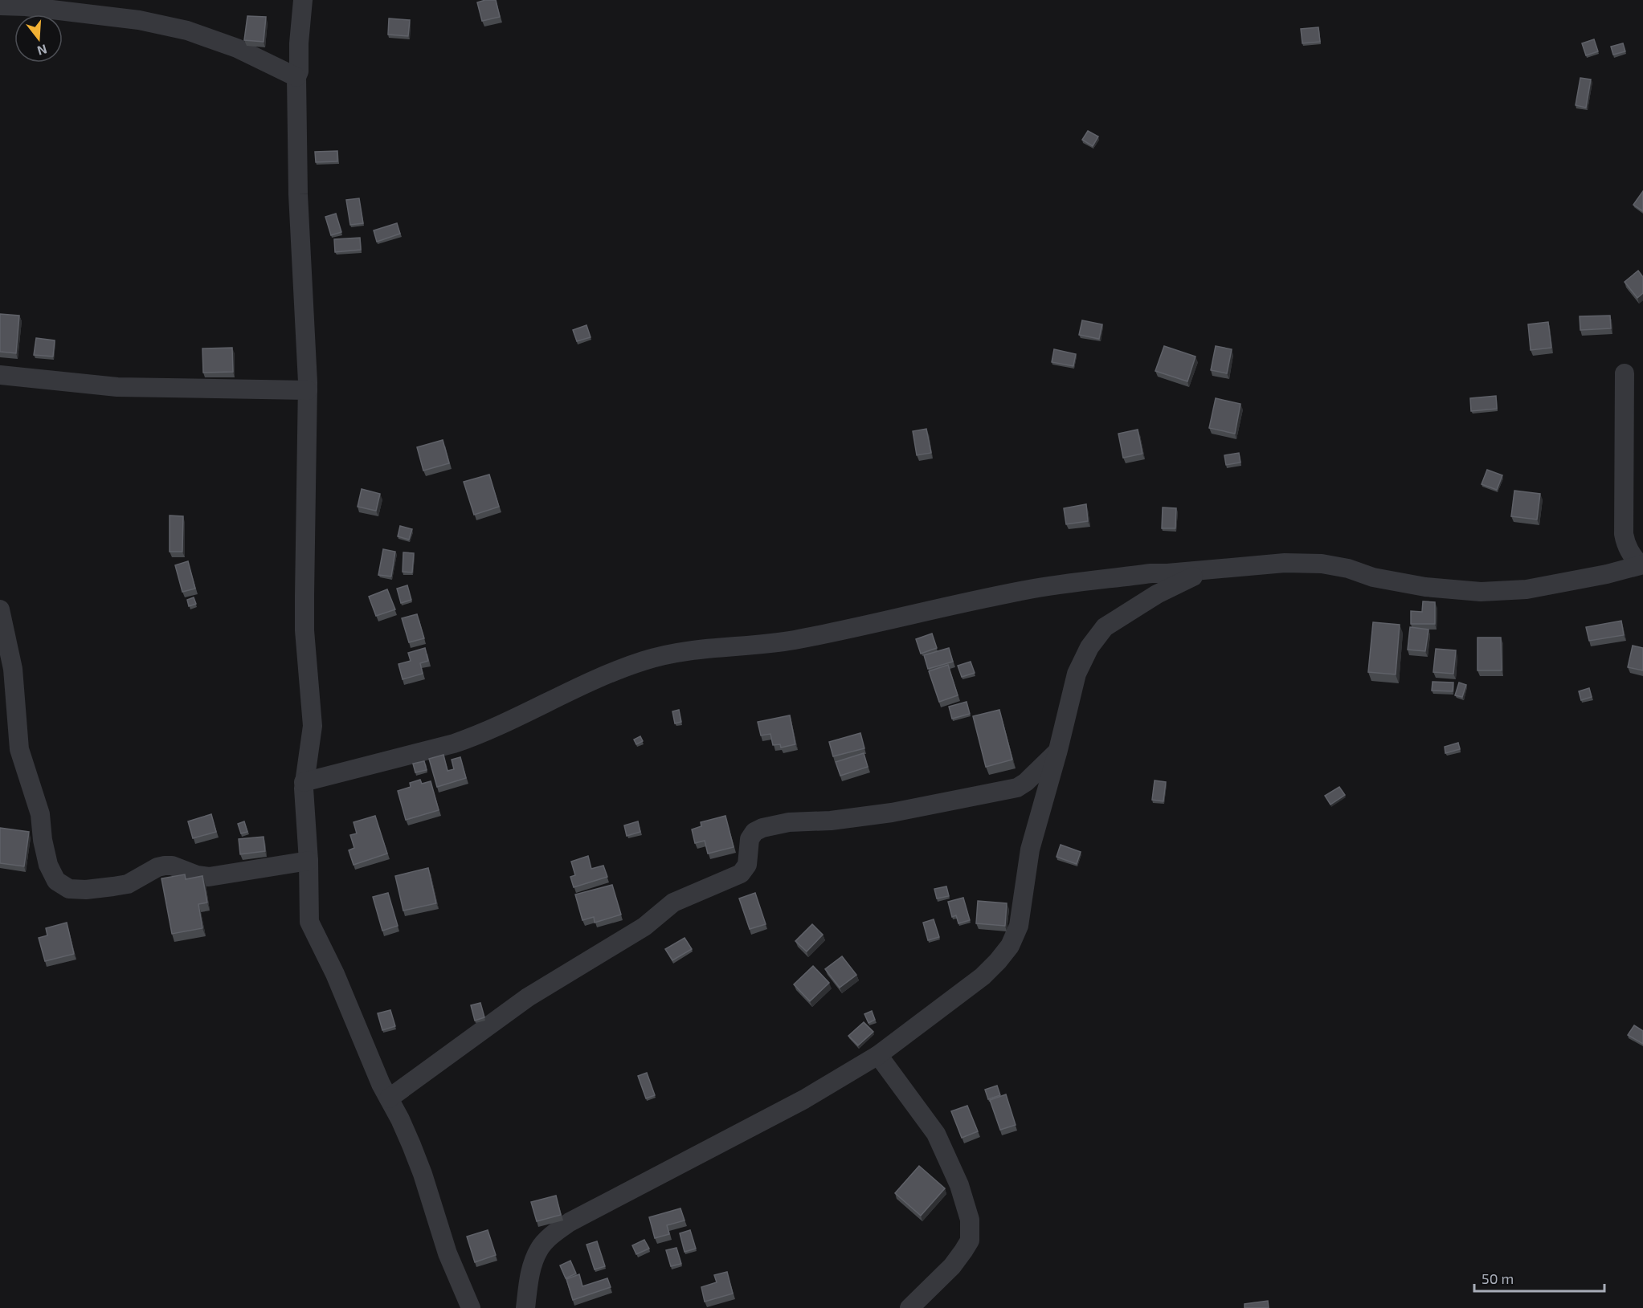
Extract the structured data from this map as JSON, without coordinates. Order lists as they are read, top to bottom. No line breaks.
{"scale_bar":"50 m","north":"bottom"}
